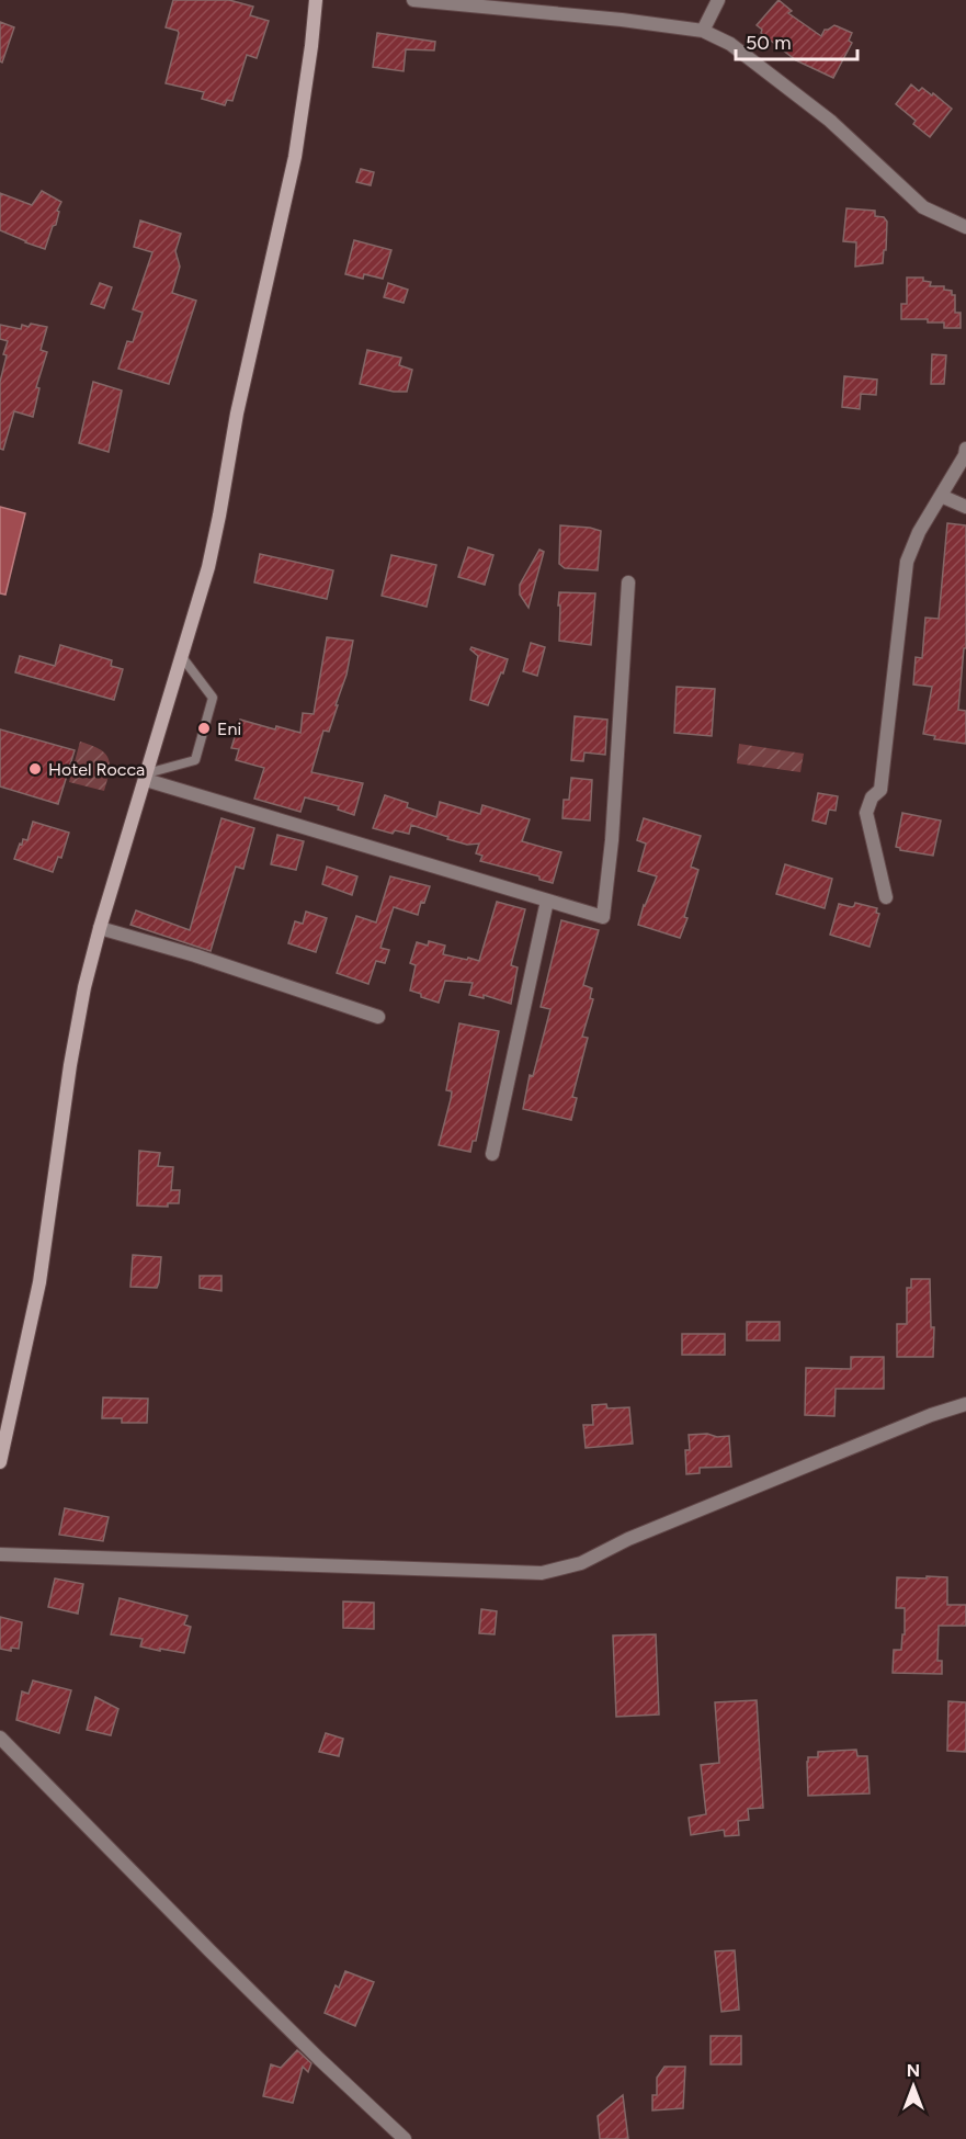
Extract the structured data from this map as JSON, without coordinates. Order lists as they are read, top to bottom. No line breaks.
{"places":["Eni","Hotel Rocca"],"scale_bar":"50 m","north":"top"}
